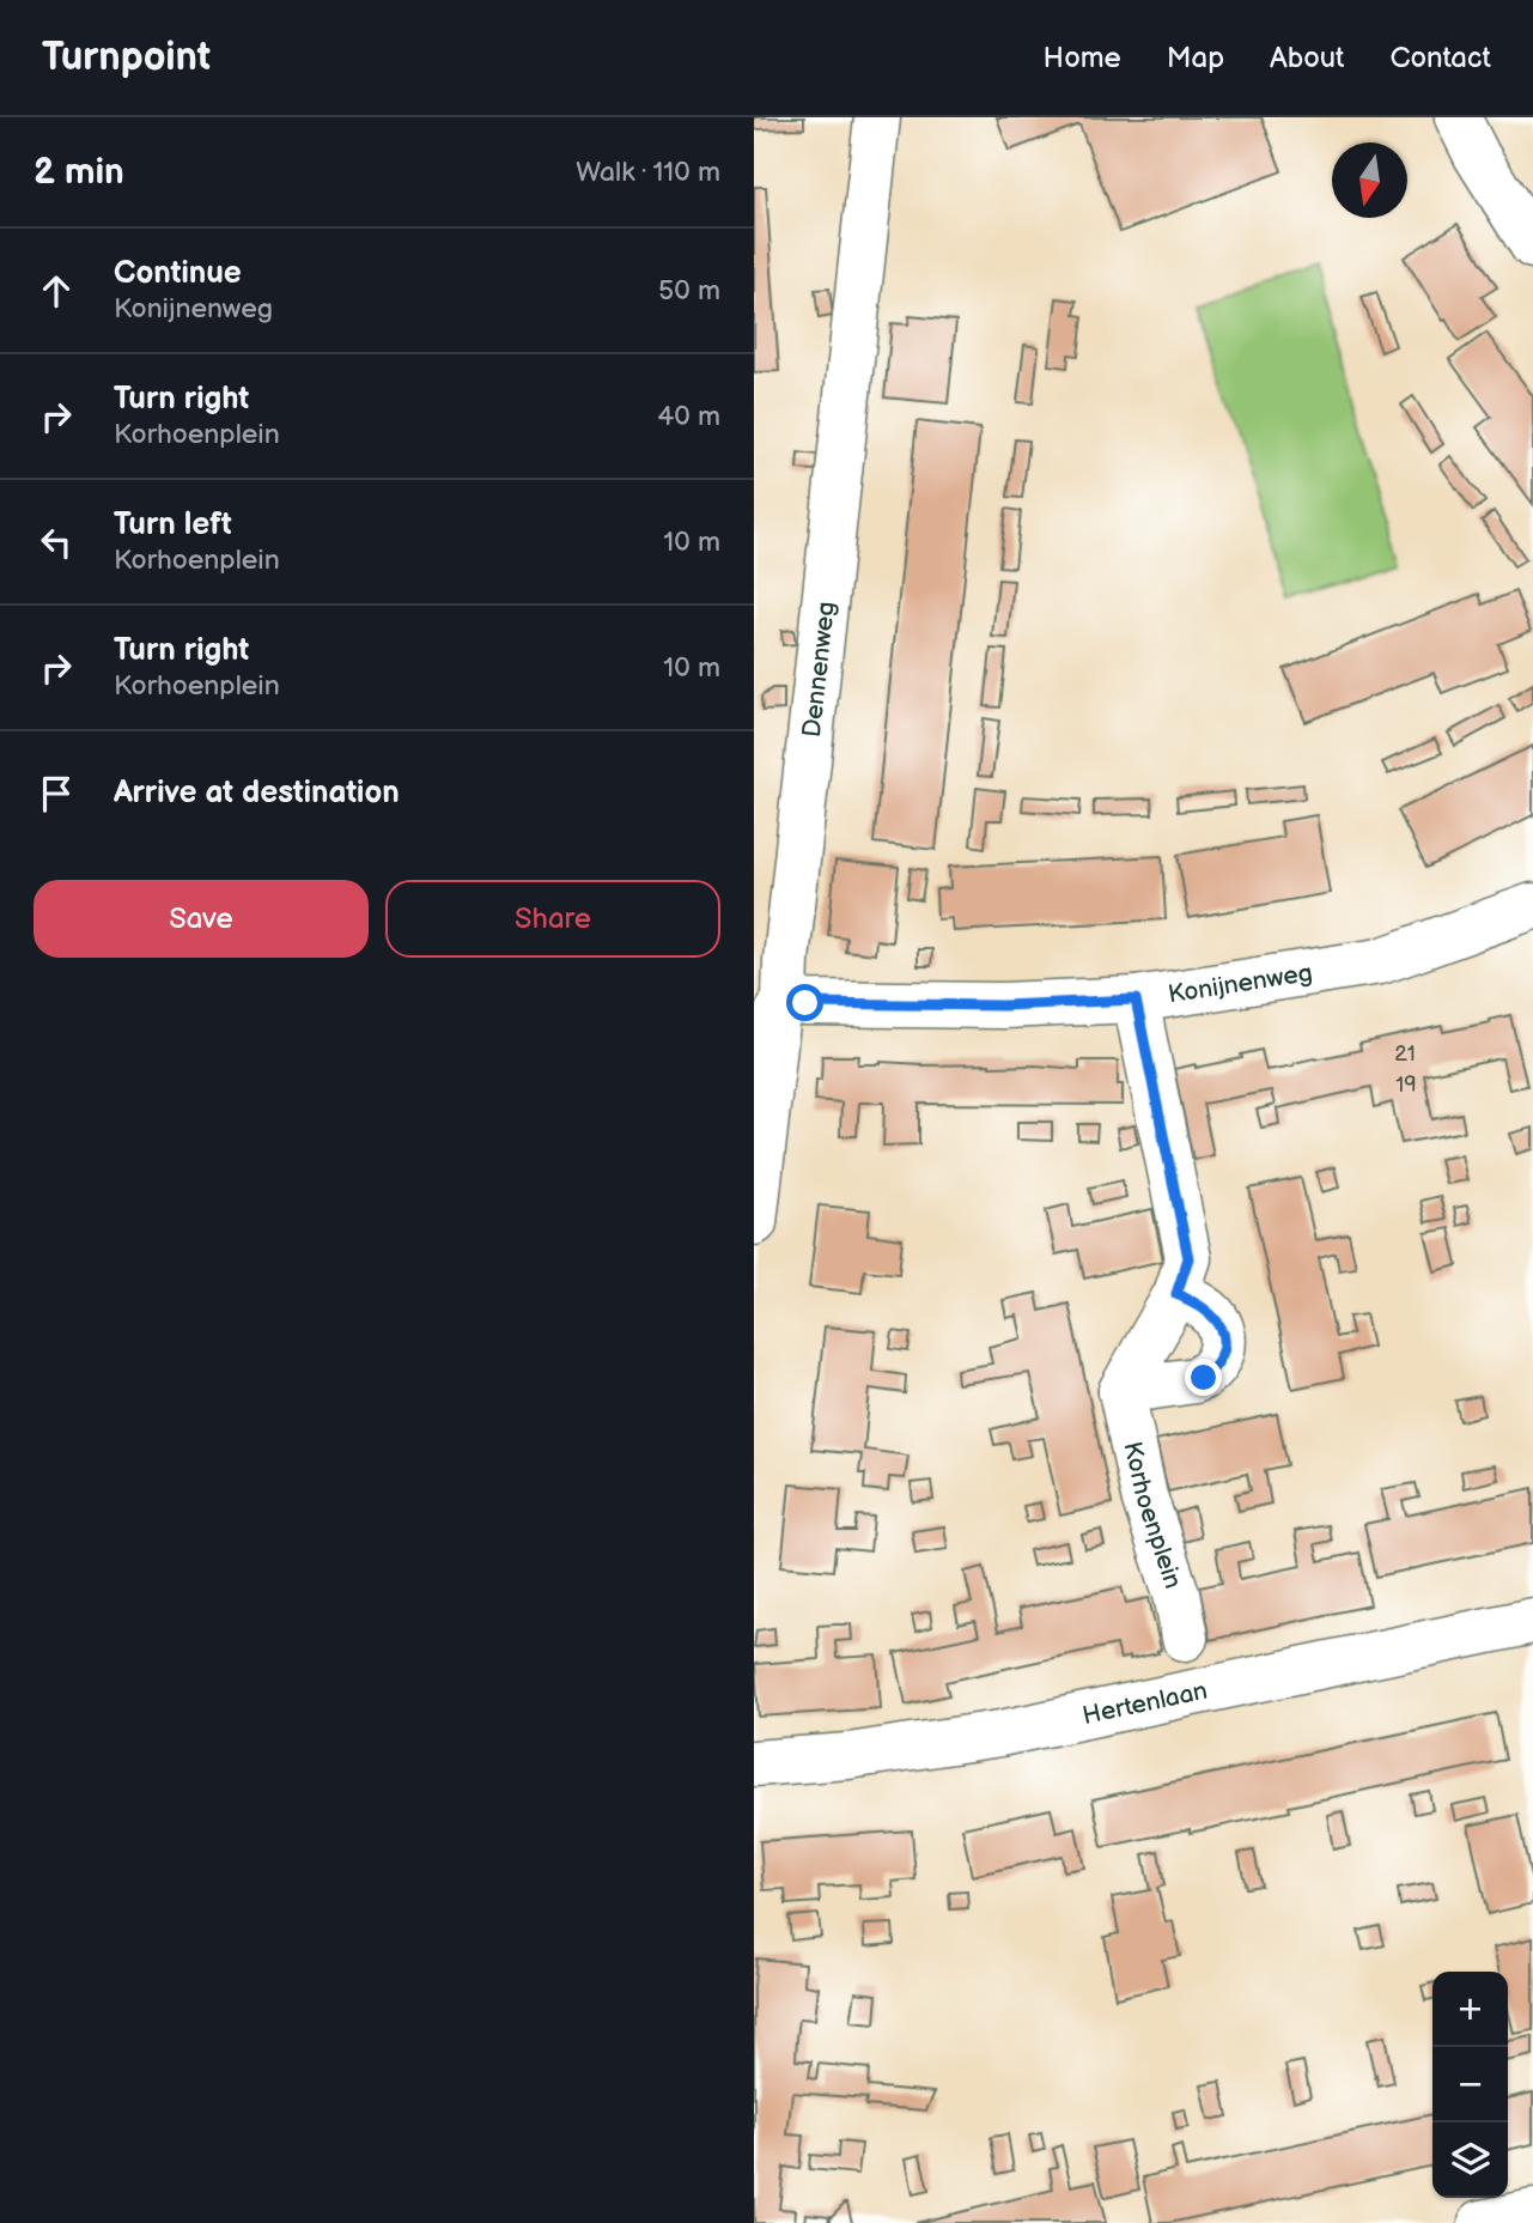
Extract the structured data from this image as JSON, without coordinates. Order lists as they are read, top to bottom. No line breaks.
{"streets":{"street":["Dennenweg","Konijnenweg","Korhoenplein","Hertenlaan"]},"crossings":[["Dennenweg","Konijnenweg"]],"house_numbers":["21","19"],"north":"bottom","page":{"header":"Turnpoint","nav":["Home","Map","About","Contact"],"heading":["2 min","Walk · 110 m"],"list":[["Continue","Konijnenweg","50 m"],["Turn right","Korhoenplein","40 m"],["Turn left","Korhoenplein","10 m"],["Turn right","Korhoenplein","10 m"],"Arrive at destination"],"buttons":["Save","Share"],"map_buttons":["+","−"]}}
